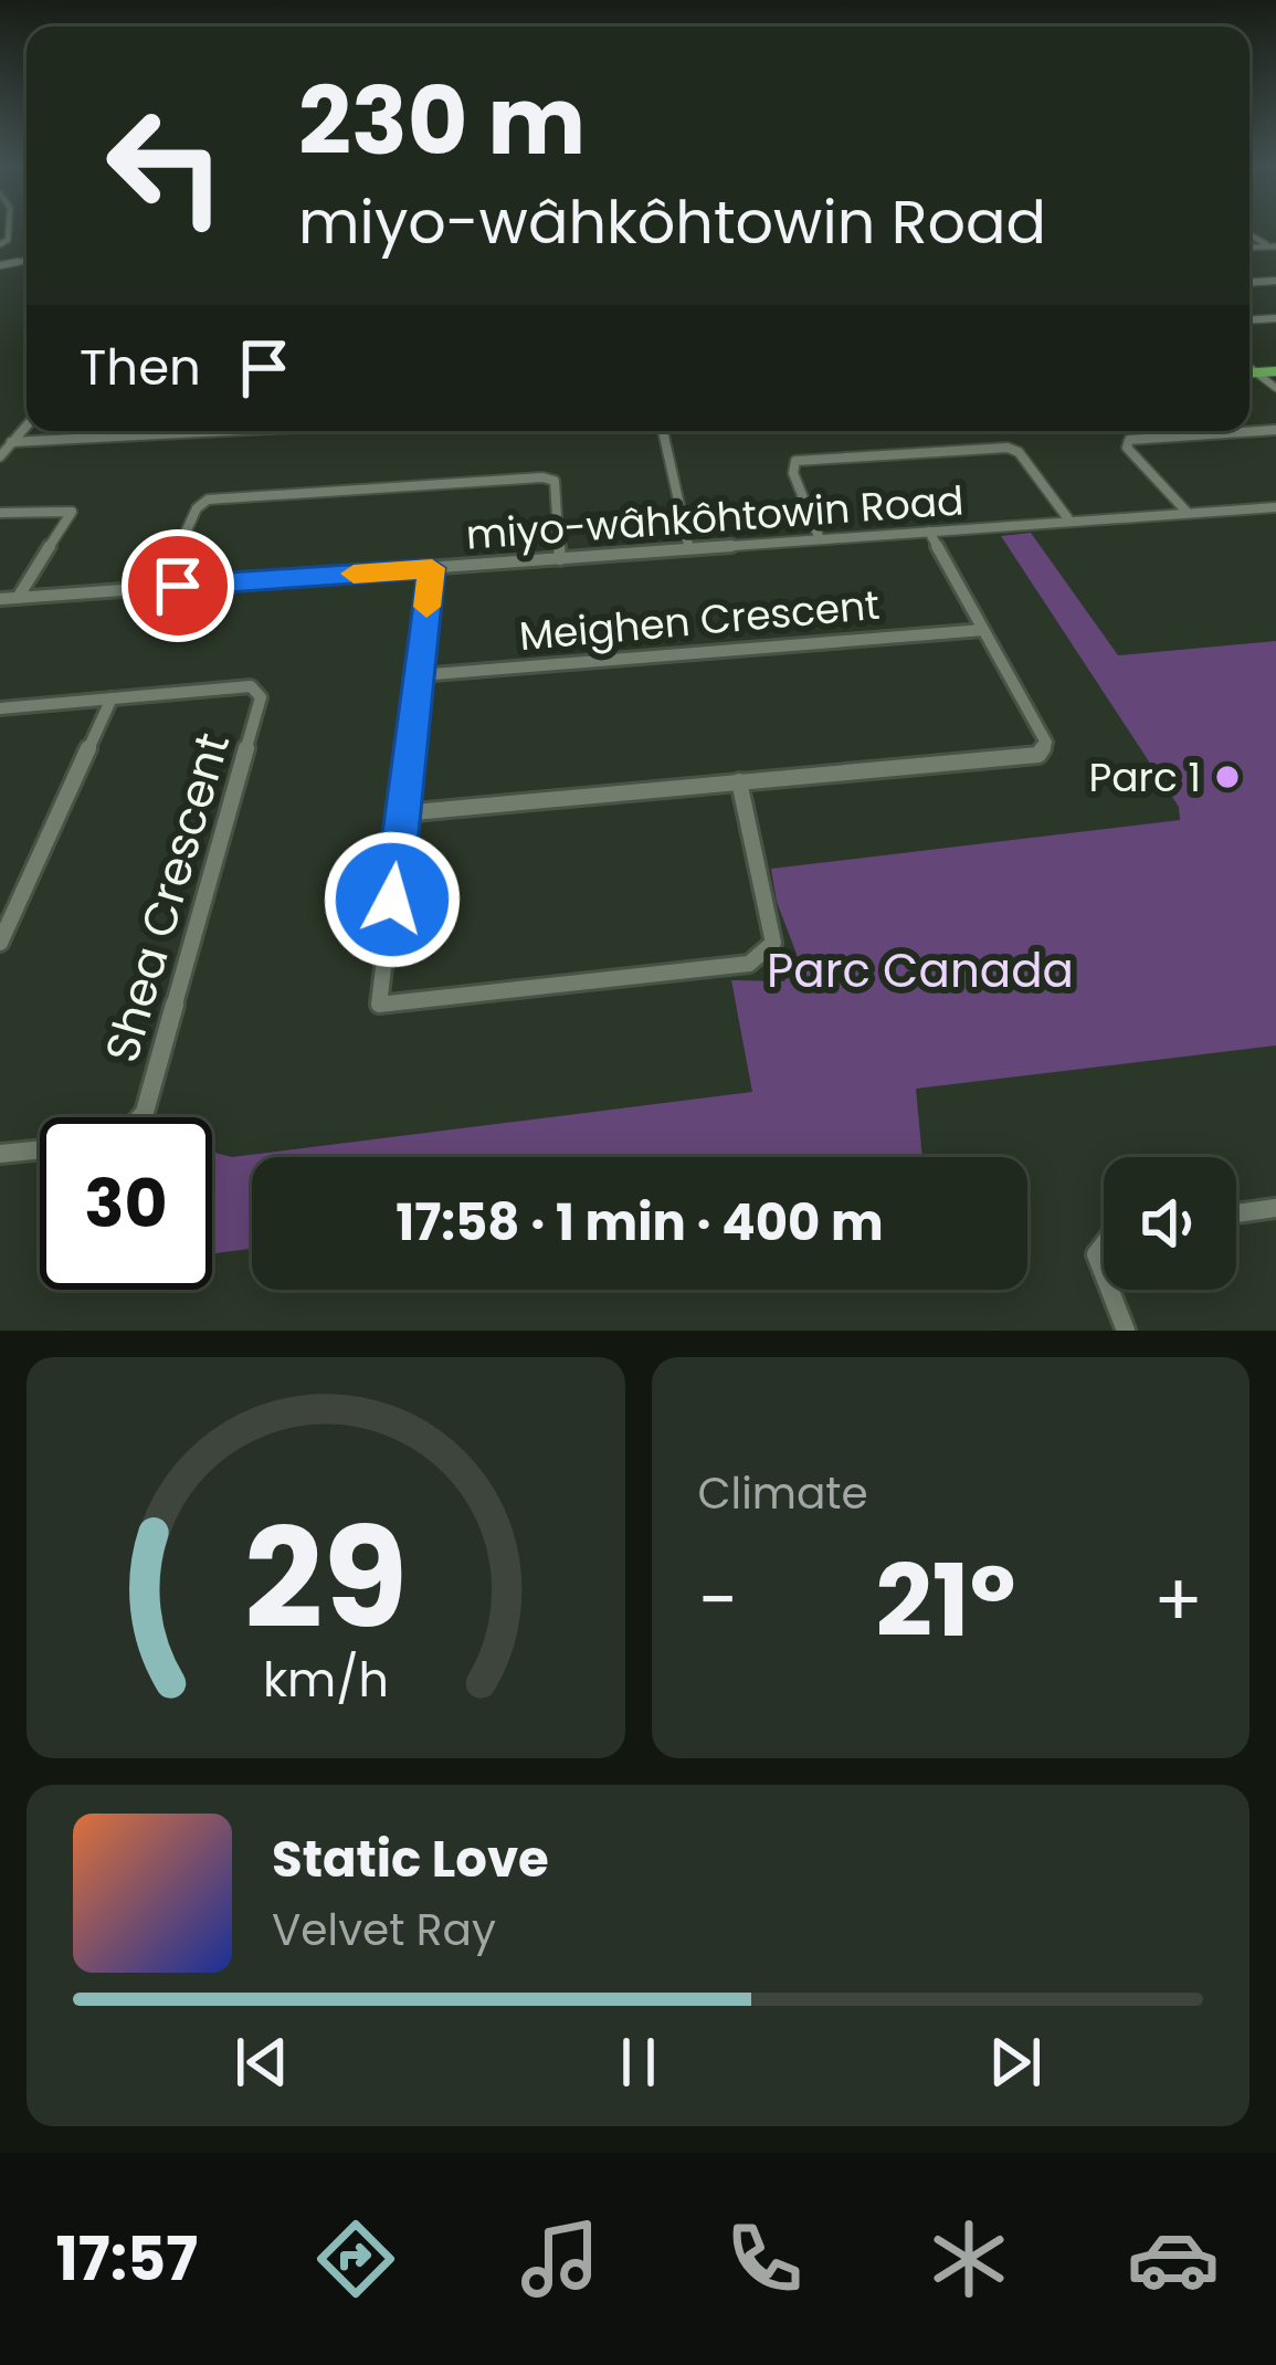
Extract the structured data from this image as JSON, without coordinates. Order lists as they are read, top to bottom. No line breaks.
{"streets":{"street":["miyo-wâhkôhtowin Road","Meighen Crescent","Shea Crescent"]},"parks":["Parc Canada"],"places":["Parc 1"],"page":{"turn":["230 m","miyo-wâhkôhtowin Road"],"then":"Then","limit":"30","trip":"17:58 · 1 min · 400 m","tile":"Climate","heat":["−","21°","+"],"song":["Static Love","Velvet Ray"],"tabs":"17:57","gauge":["29","km/h"]}}
